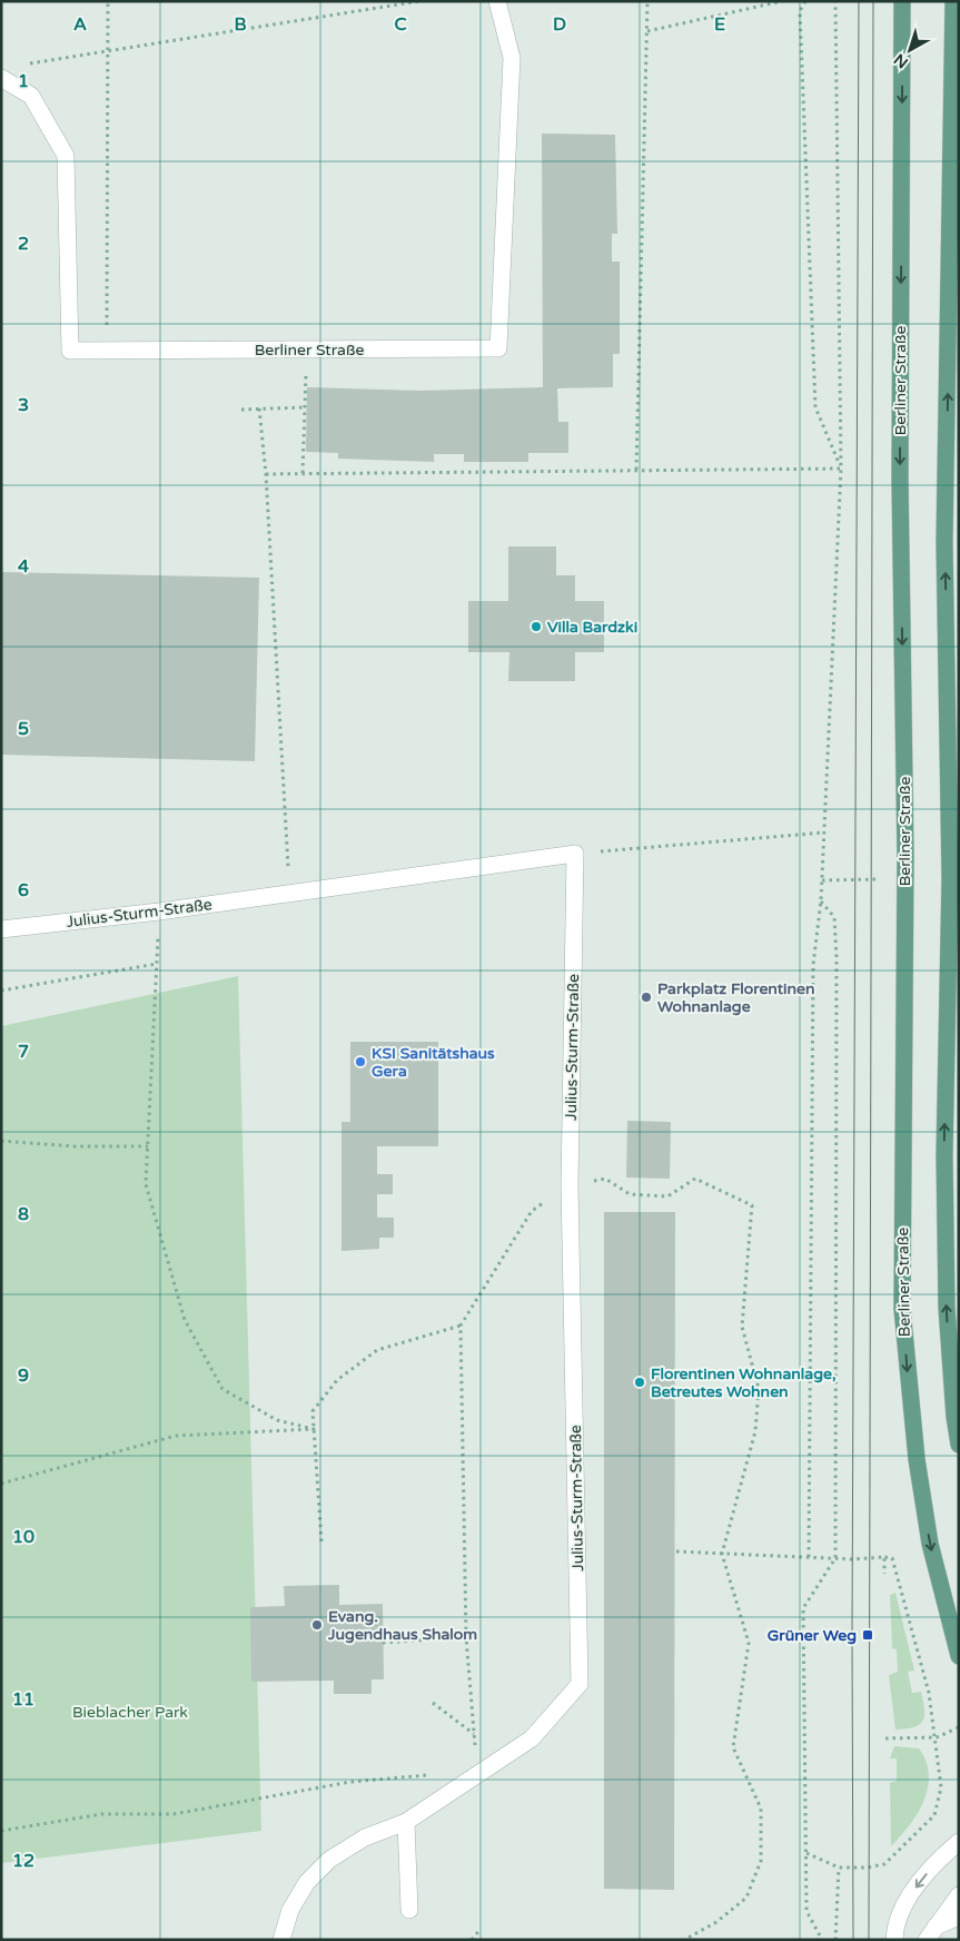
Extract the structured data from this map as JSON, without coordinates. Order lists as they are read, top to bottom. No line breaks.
{"streets":{"main road":["Berliner Straße"],"street":["Julius-Sturm-Straße"]},"one_way":["Berliner Straße"],"parks":["Bieblacher Park"],"places":{"other":["Villa Bardzki","Parkplatz Florentinen Wohnanlage","KSI Sanitätshaus Gera","Florentinen Wohnanlage, Betreutes Wohnen","Evang. Jugendhaus Shalom"],"transit":["Grüner Weg"]},"north":"bottom left","grid":{"columns":["A","B","C","D","E"],"rows":["1","2","3","4","5","6","7","8","9","10","11","12"]}}
